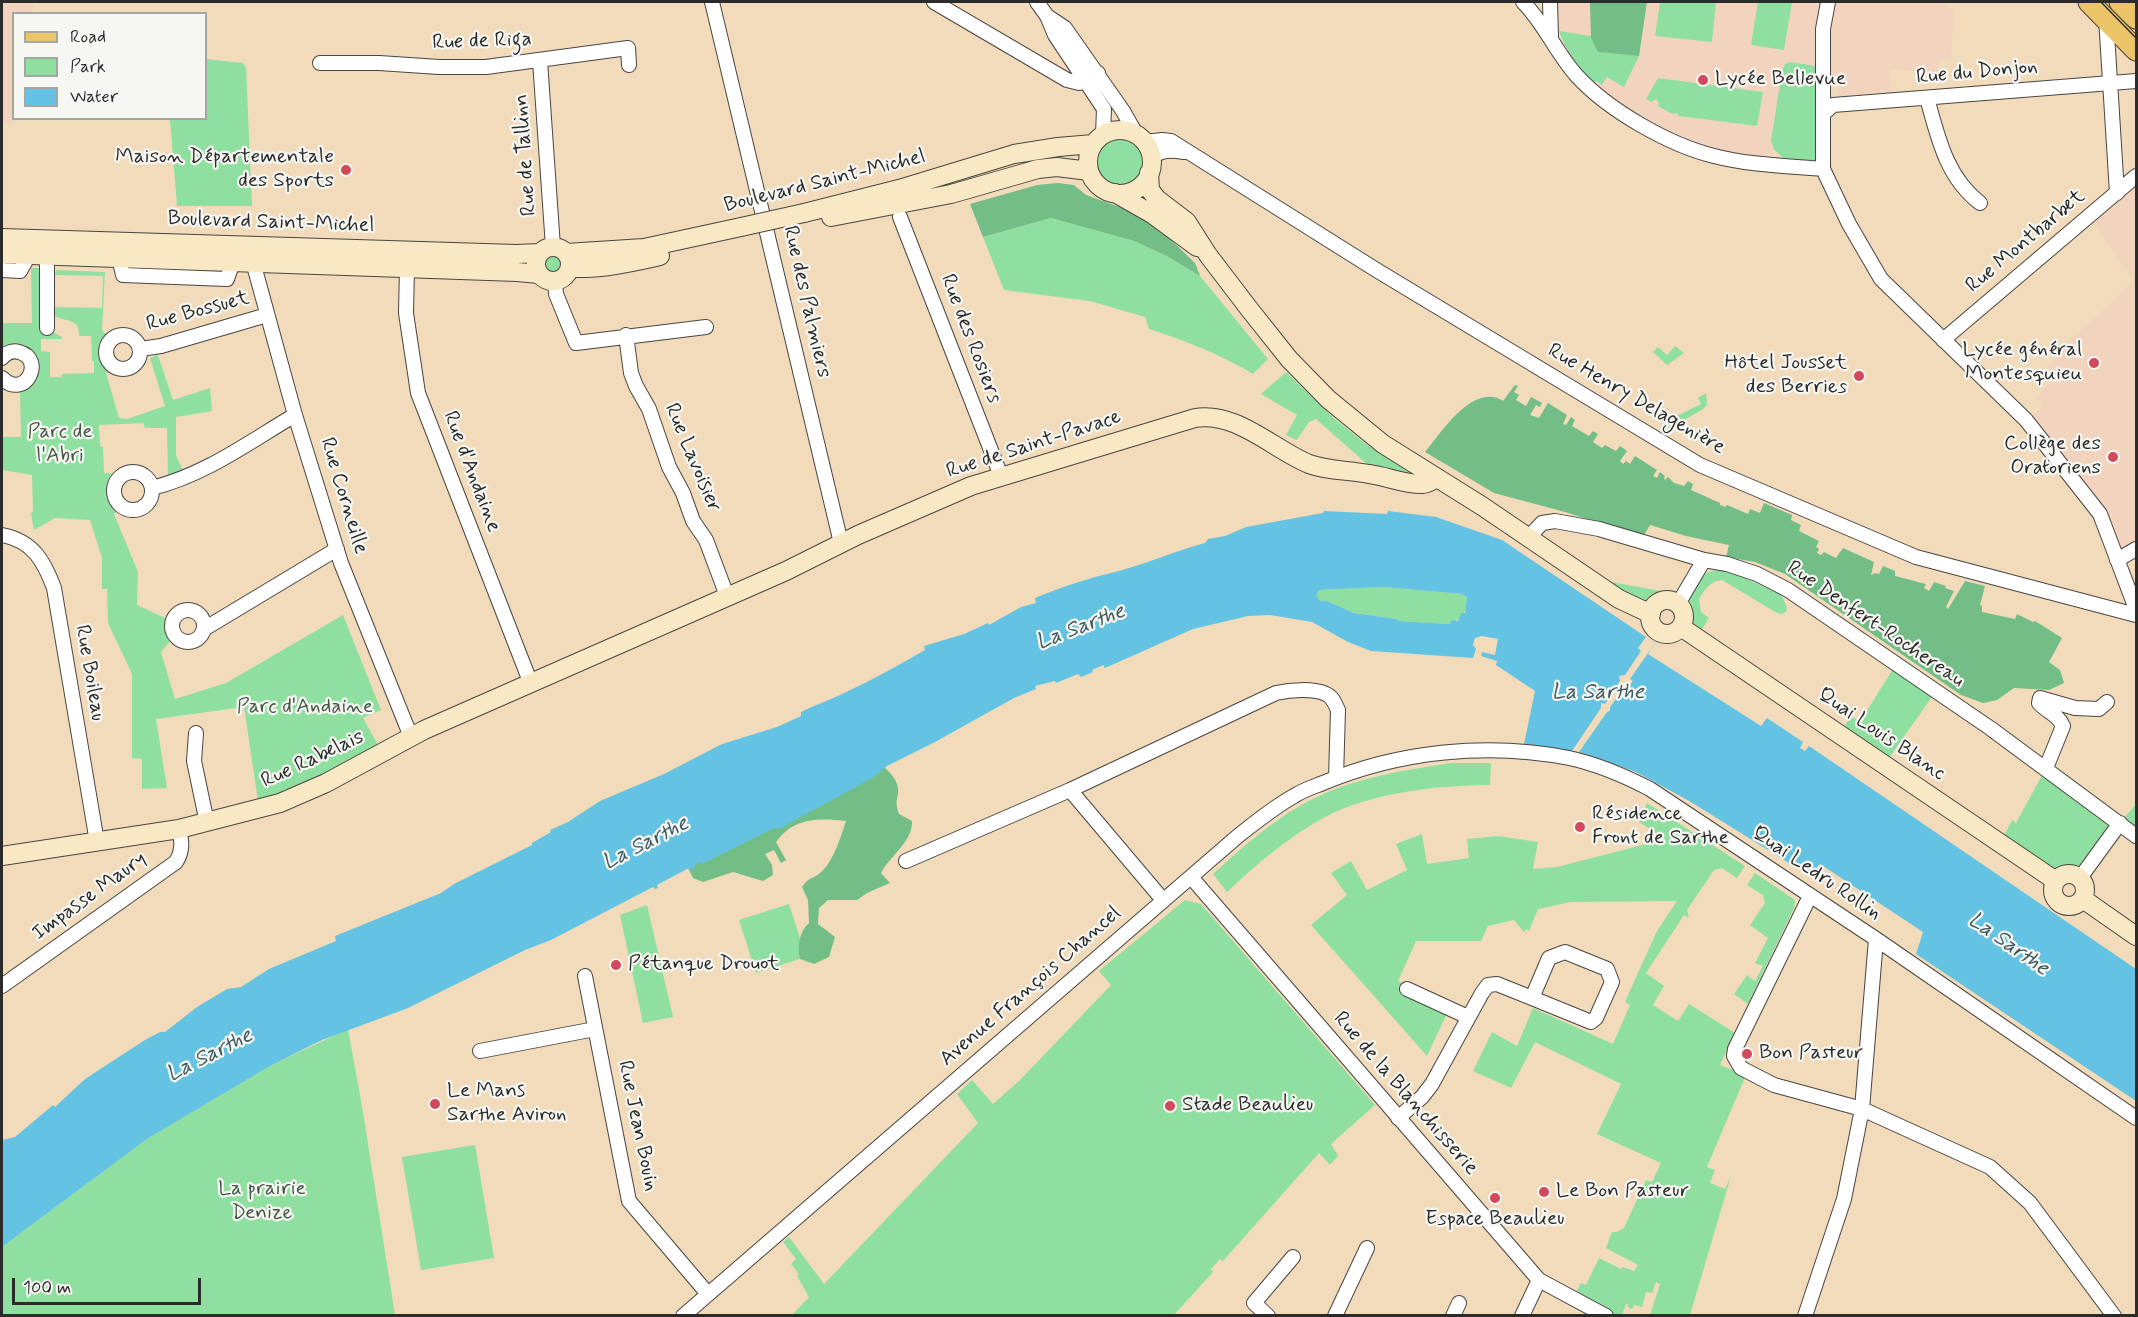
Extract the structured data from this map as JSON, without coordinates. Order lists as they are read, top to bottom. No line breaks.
{"streets":{"main road":["Boulevard Saint-Michel","Rue de Saint-Pavace","Quai Louis Blanc","Rue Rabelais"],"street":["Rue de Riga","Rue du Donjon","Rue de Tallinn","Rue Montbarbet","Rue des Palmiers","Rue Bossuet","Rue des Rosiers","Rue Henry Delagenière","Rue Lavoisier","Rue d'Andaine","Rue Corneille","Rue Denfert-Rochereau","Rue Boileau","Quai Ledru Rollin","Impasse Maury","Avenue François Chancel","Rue de la Blanchisserie","Rue Jean Bouin"]},"crossings":[["Rue de Riga","Rue de Tallinn"],["Rue de Tallinn","Boulevard Saint-Michel"],["Boulevard Saint-Michel","Rue Henry Delagenière"],["Boulevard Saint-Michel","Rue d'Andaine"],["Boulevard Saint-Michel","Rue Corneille"],["Rue des Palmiers","Rue de Saint-Pavace"],["Rue Bossuet","Rue Corneille"],["Rue des Rosiers","Rue de Saint-Pavace"],["Rue de Saint-Pavace","Rue Lavoisier"],["Rue de Saint-Pavace","Rue Rabelais"],["Rue d'Andaine","Rue Rabelais"],["Rue Corneille","Rue Rabelais"],["Rue Boileau","Rue Rabelais"],["Rue Rabelais","Impasse Maury"],["Quai Ledru Rollin","Avenue François Chancel"],["Avenue François Chancel","Rue de la Blanchisserie"],["Avenue François Chancel","Rue Jean Bouin"]],"water":["La Sarthe"],"parks":["Parc de l'Abri","Parc d'Andaine","La prairie Denize"],"places":["Lycée Bellevue","Maison Départementale des Sports","Lycée général Montesquieu","Hôtel Jousset des Berries","Collège des Oratoriens","Résidence Front de Sarthe","Pétanque Drouot","Bon Pasteur","Le Mans Sarthe Aviron","Stade Beaulieu","Le Bon Pasteur","Espace Beaulieu"],"legend":["Road","Park","Water"],"scale_bar":"100 m"}
